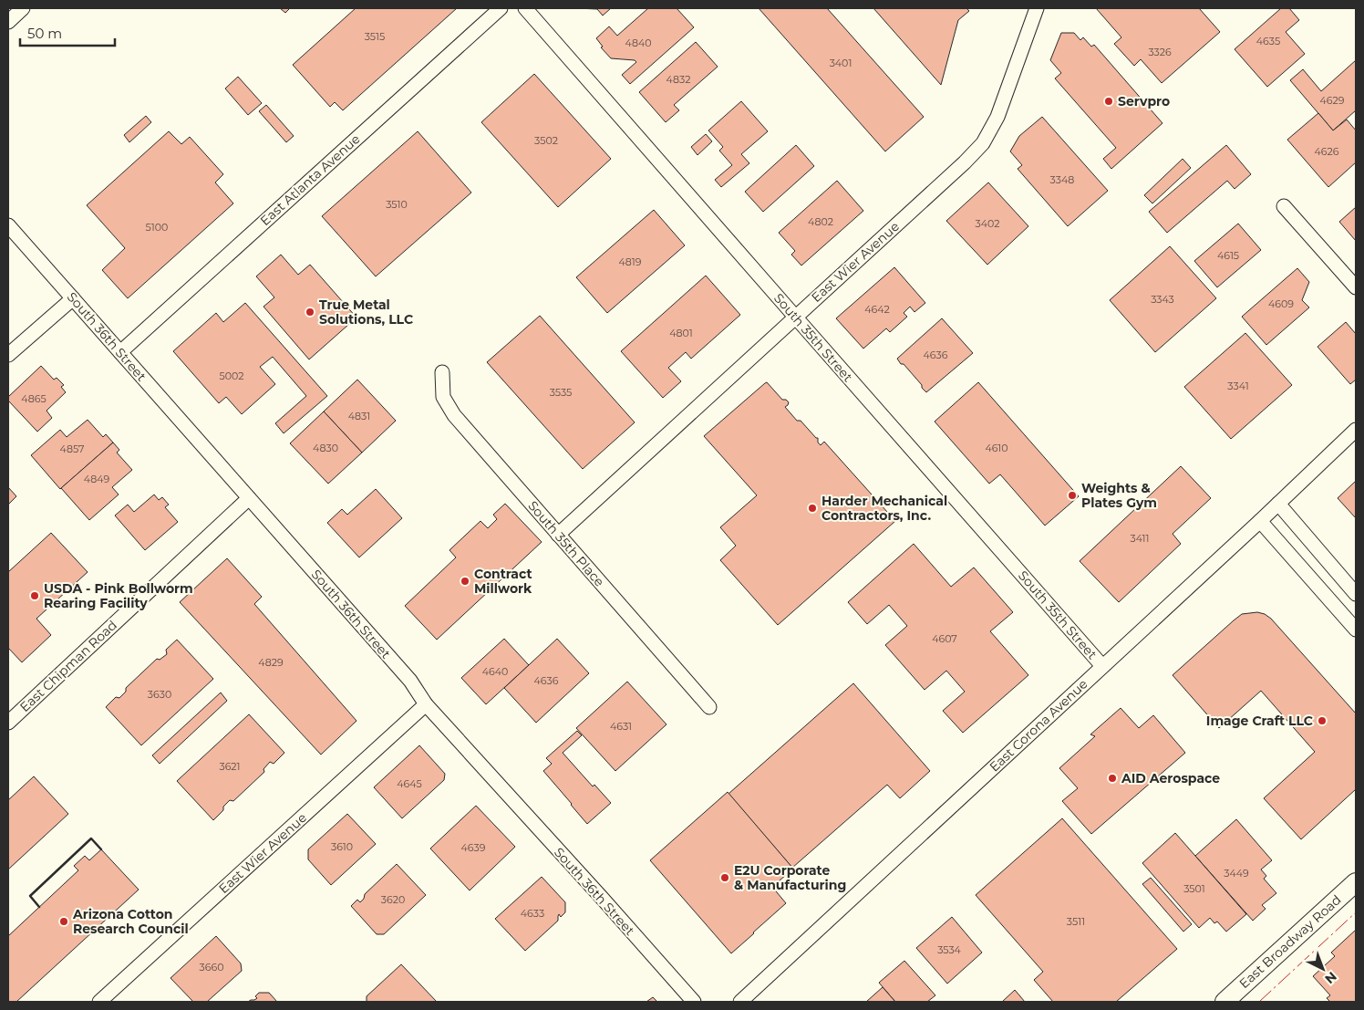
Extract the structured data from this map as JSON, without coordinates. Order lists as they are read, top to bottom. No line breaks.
{"streets":{"main road":["East Broadway Road"],"street":["East Atlanta Avenue","East Wier Avenue","South 36th Street","South 35th Street","South 35th Place","East Chipman Road","East Corona Avenue"]},"crossings":[["East Atlanta Avenue","South 36th Street"],["East Wier Avenue","South 36th Street"],["East Wier Avenue","South 35th Street"],["East Wier Avenue","South 35th Place"],["South 36th Street","East Chipman Road"],["South 35th Street","East Corona Avenue"]],"places":["Servpro","True Metal Solutions, LLC","Weights & Plates Gym","Harder Mechanical Contractors, Inc.","Contract Millwork","USDA - Pink Bollworm Rearing Facility","Image Craft LLC","AID Aerospace","E2U Corporate & Manufacturing","Arizona Cotton Research Council"],"house_numbers":["3515","4635","4840","3326","3401","4832","4629","3502","4626","3348","3510","4802","3402","5100","4615","4819","3343","4609","4642","4801","4636","5002","3341","3535","4865","4831","4830","4610","4857","4849","3411","4607","4829","4640","4636","3630","4631","3621","4645","3610","4639","3449","3501","3620","4633","3511","3534","3660"],"scale_bar":"50 m","north":"bottom right"}
